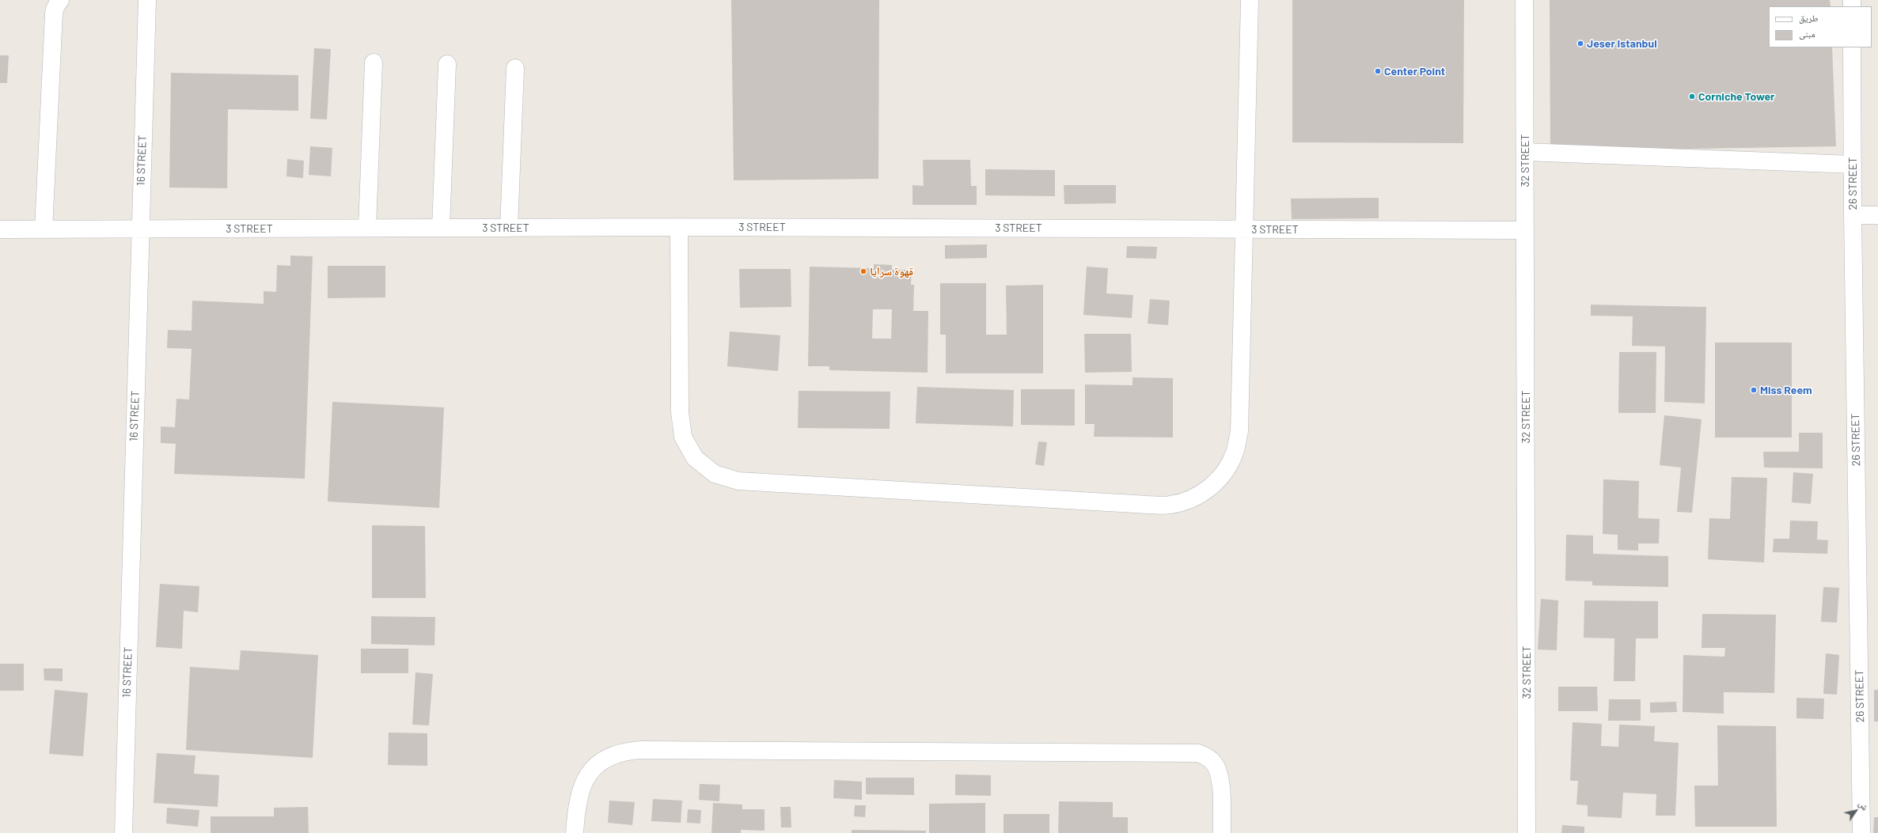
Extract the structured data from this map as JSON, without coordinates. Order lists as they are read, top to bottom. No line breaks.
{"streets":{"street":["16 STREET","32 STREET","26 STREET","3 STREET"]},"crossings":[["16 STREET","3 STREET"],["32 STREET","3 STREET"]],"places":["Jeser Istanbul","Center Point","Corniche Tower","قهوة سرايا","Miss Reem"],"legend":["طريق","مبنى"],"north":"top right"}
